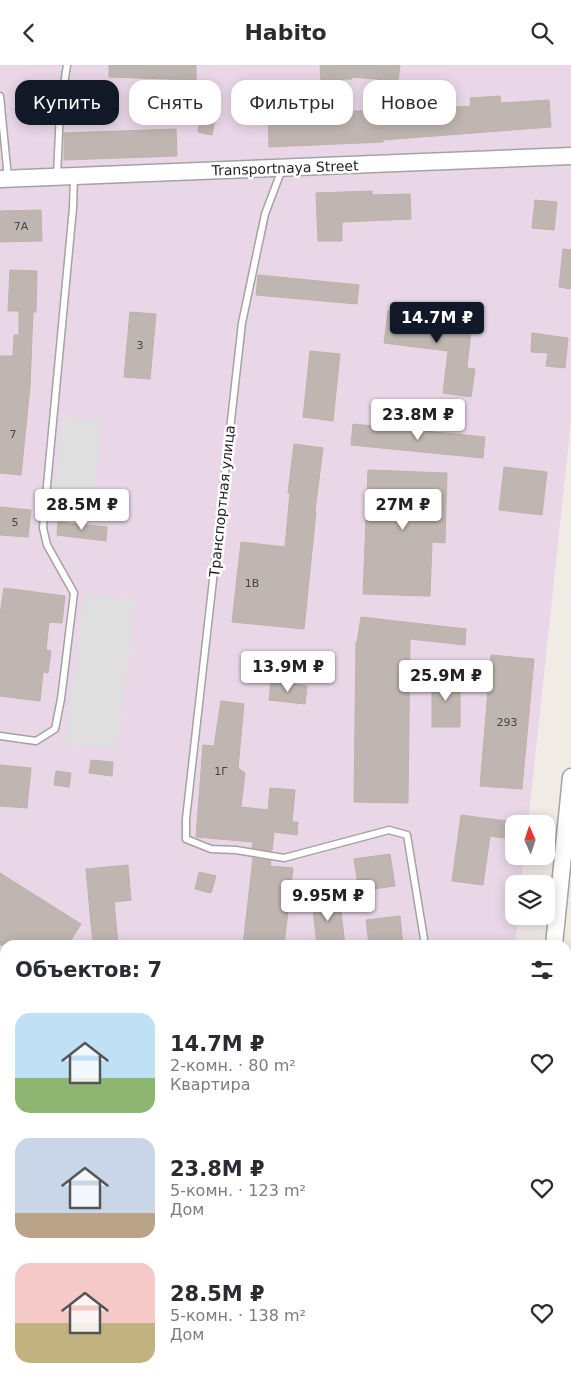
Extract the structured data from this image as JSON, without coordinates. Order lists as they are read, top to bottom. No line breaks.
{"streets":{"street":["Transportnaya Street"],"lane":["Транспортная улица"]},"crossings":[["Transportnaya Street","Транспортная улица"]],"house_numbers":["7А","3","7","5","1В","293","1Г"],"north":"top","page":{"header":"Habito","chip":["Купить","Снять","Фильтры","Новое"],"price":["14.7M ₽","23.8M ₽","28.5M ₽","27M ₽","13.9M ₽","25.9M ₽","9.95M ₽"],"heading":"Объектов: 7","list":[{"name":"14.7M ₽","note":"2-комн. · 80 m² · Квартира"},{"name":"23.8M ₽","note":"5-комн. · 123 m² · Дом"},{"name":"28.5M ₽","note":"5-комн. · 138 m² · Дом"}]}}
